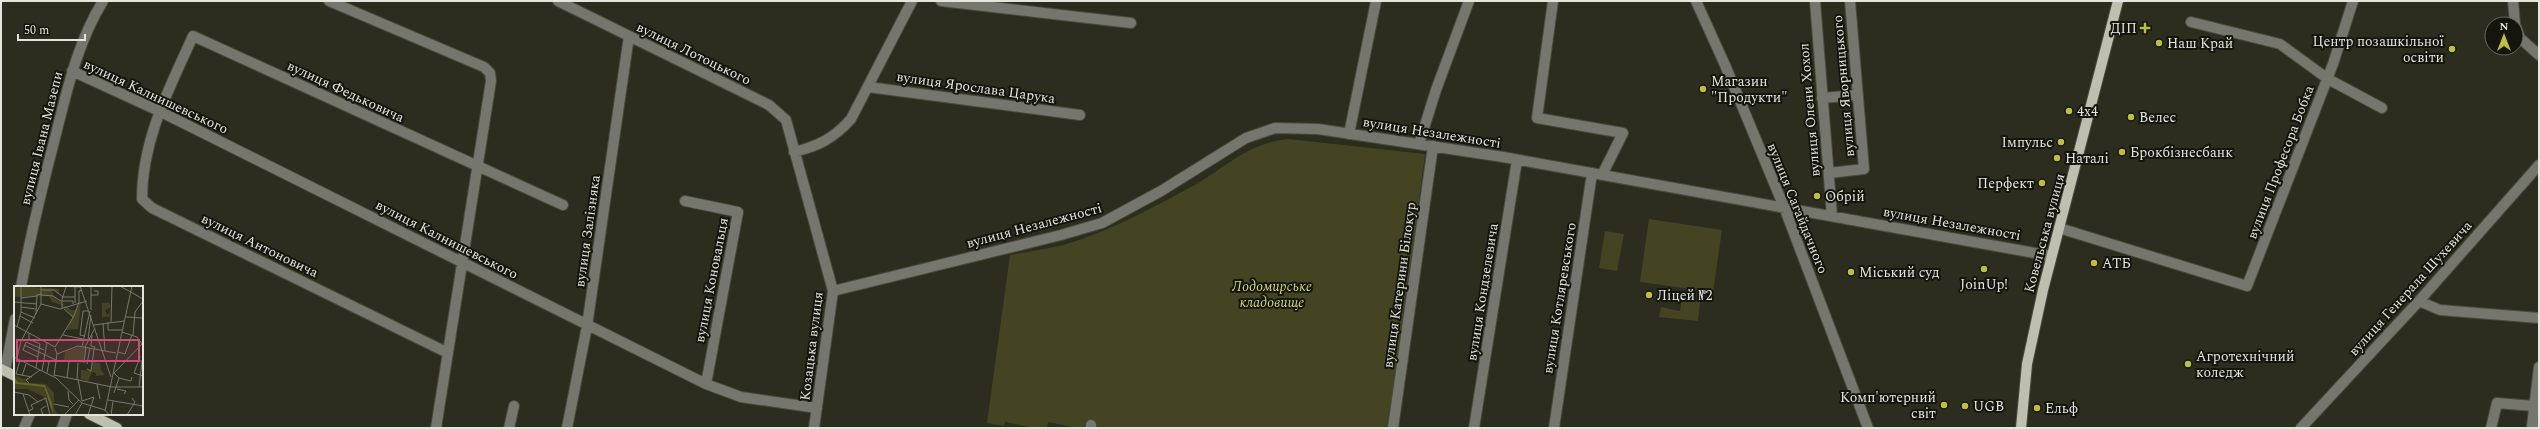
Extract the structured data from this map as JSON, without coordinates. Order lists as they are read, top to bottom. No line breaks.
{"streets":{"main road":["Ковельська вулиця"],"street":["вулиця Лотоцького","вулиця Яворницького","вулиця Ярослава Царука","вулиця Федьковича","вулиця Калнишевського","вулиця Олени Хохол","вулиця Незалежності","вулиця Івана Мазепи","вулиця Професора Бобка","вулиця Сагайдачного","вулиця Залізняка","вулиця Антоновича","вулиця Коновальця","вулиця Катерини Білокур","вулиця Генерала Шухевича","вулиця Кондзелевича","вулиця Котляревського","Козацька вулиця"]},"crossings":[["вулиця Лотоцького","вулиця Залізняка"],["вулиця Лотоцького","Козацька вулиця"],["вулиця Яворницького","вулиця Олени Хохол"],["вулиця Федьковича","вулиця Калнишевського"],["вулиця Федьковича","вулиця Антоновича"],["вулиця Калнишевського","вулиця Івана Мазепи"],["вулиця Калнишевського","вулиця Залізняка"],["вулиця Калнишевського","вулиця Антоновича"],["вулиця Калнишевського","вулиця Коновальця"],["вулиця Калнишевського","Козацька вулиця"],["вулиця Олени Хохол","вулиця Незалежності"],["вулиця Незалежності","вулиця Сагайдачного"],["вулиця Незалежності","Ковельська вулиця"],["вулиця Незалежності","вулиця Катерини Білокур"],["вулиця Незалежності","вулиця Кондзелевича"],["вулиця Незалежності","вулиця Котляревського"],["вулиця Незалежності","Козацька вулиця"],["вулиця Професора Бобка","Ковельська вулиця"]],"parks":["Лодомирське кладовище"],"places":{"health":["ДІП"],"other":["Наш Край","Центр позашкільної освіти","Магазин \"Продукти\"","4x4","Велес","Імпульс","Брокбізнесбанк","Наталі","Перфект","Обрій","АТБ","JoinUp!","Міський суд","Ліцей №2","Агротехнічний коледж","Комп'ютерний світ","UGB","Ельф"]},"scale_bar":"50 m","north":"top"}
